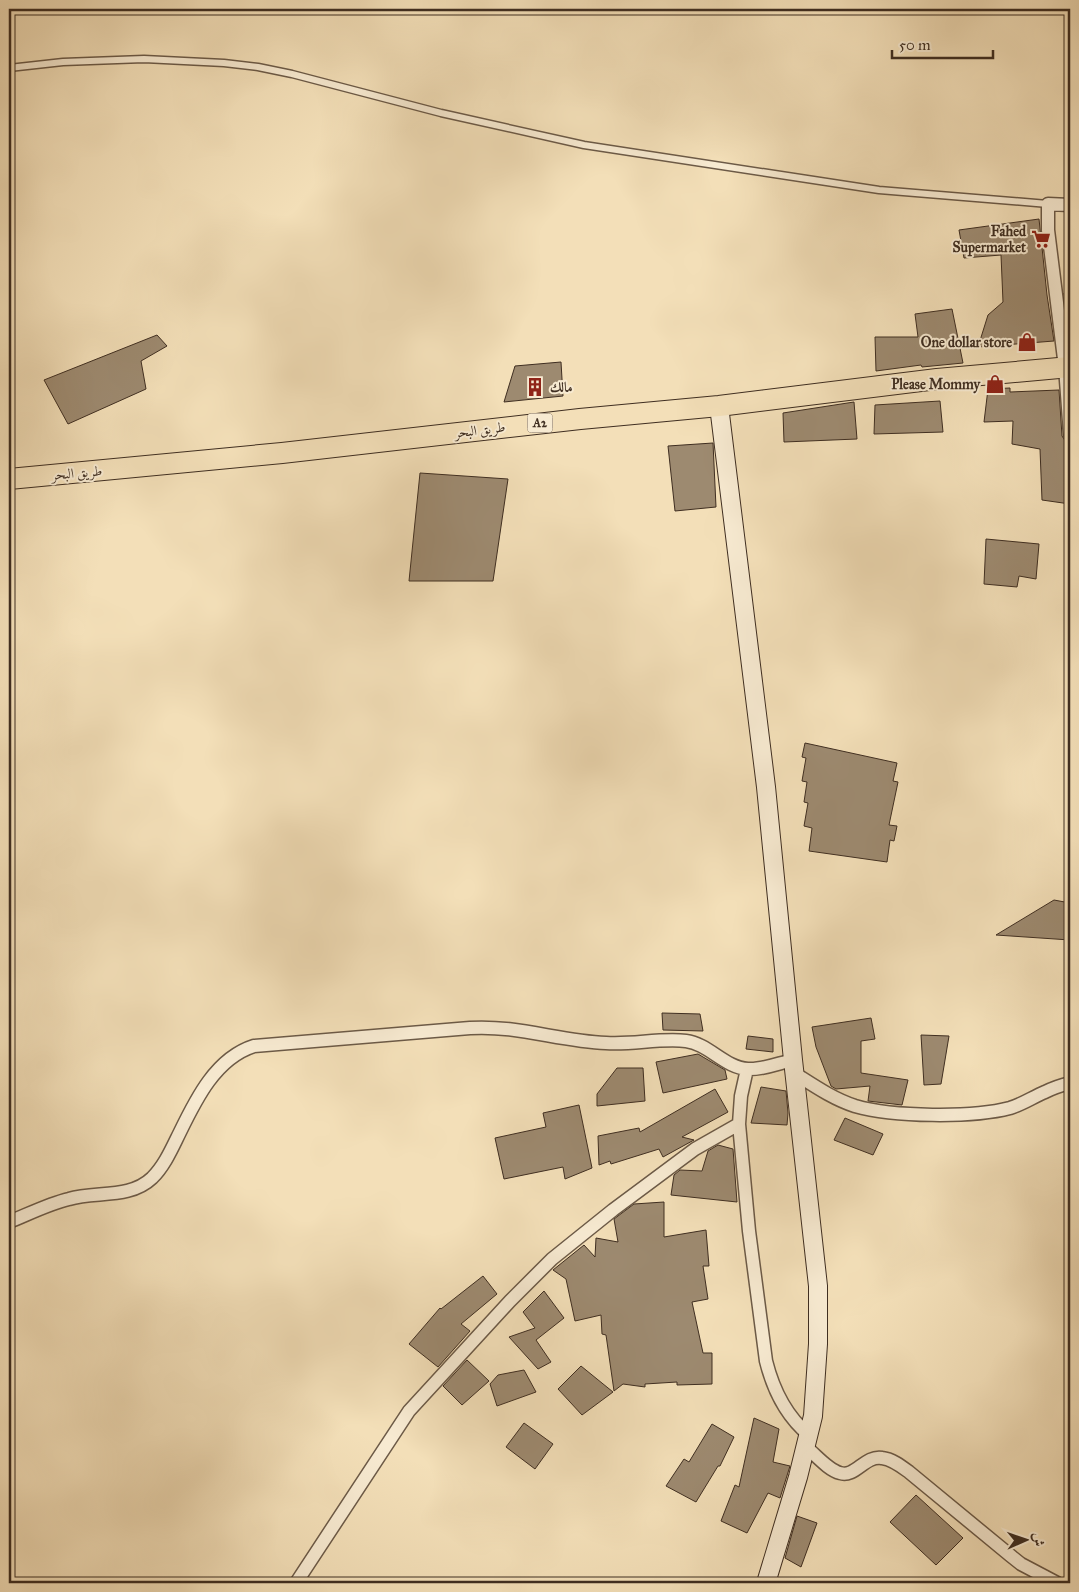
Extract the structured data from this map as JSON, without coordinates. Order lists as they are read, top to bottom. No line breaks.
{"streets":{"main road":["A2","طريق البحر"]},"places":{"supermarket":["Fahed Supermarket"],"shop":["One dollar store","Please Mommy"],"building":["مالك"]},"scale_bar":"50 m","north":"right"}
